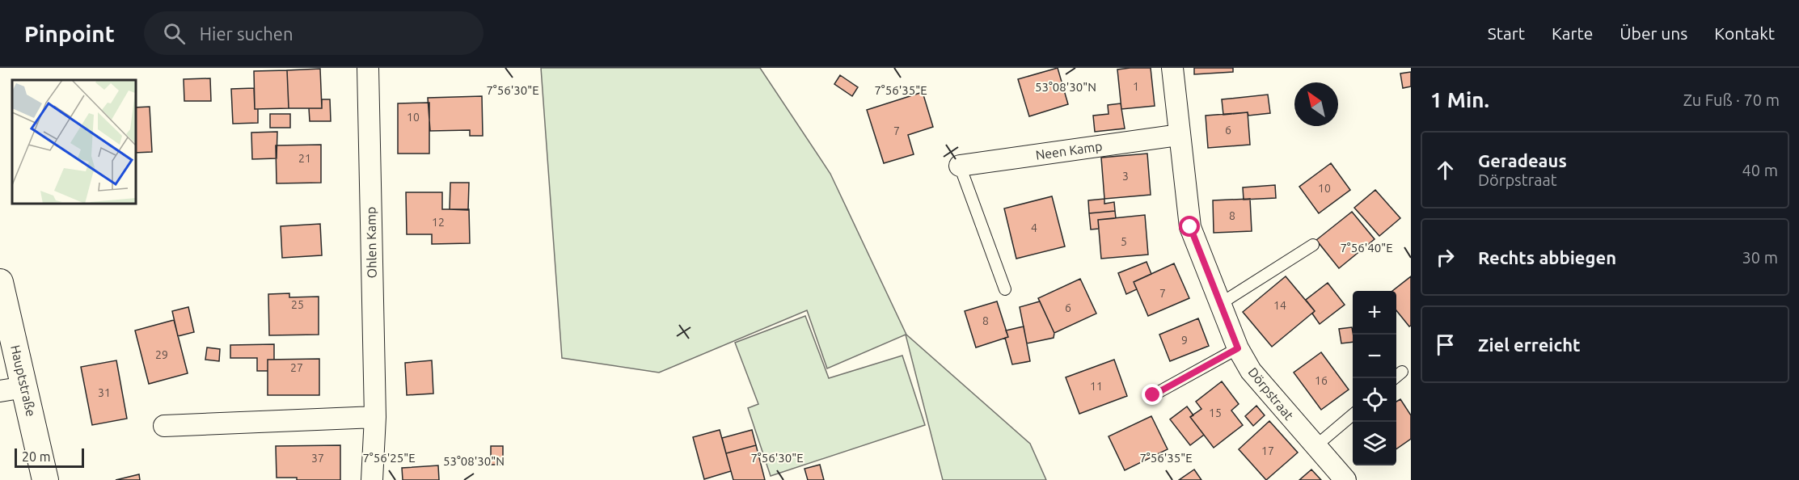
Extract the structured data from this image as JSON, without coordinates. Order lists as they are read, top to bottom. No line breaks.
{"streets":{"street":["Neen Kamp","Ohlen Kamp","Hauptstraße","Dörpstraat"]},"crossings":[["Neen Kamp","Dörpstraat"]],"house_numbers":["1","10","6","7","21","3","10","8","12","4","5","7","25","14","6","8","9","29","27","16","11","31","15","17","37"],"scale_bar":"20 m","north":"top left","page":{"header":"Pinpoint","search":"Hier suchen","nav":["Start","Karte","Über uns","Kontakt"],"heading":["1 Min.","Zu Fuß · 70 m"],"list":[["Geradeaus","Dörpstraat","40 m"],["Rechts abbiegen","30 m"],"Ziel erreicht"],"map_buttons":["+","−"],"scale":"20 m"},"coordinates":["53°08'30\"N","7°56'30\"E","7°56'35\"E","7°56'40\"E","7°56'25\"E"]}
